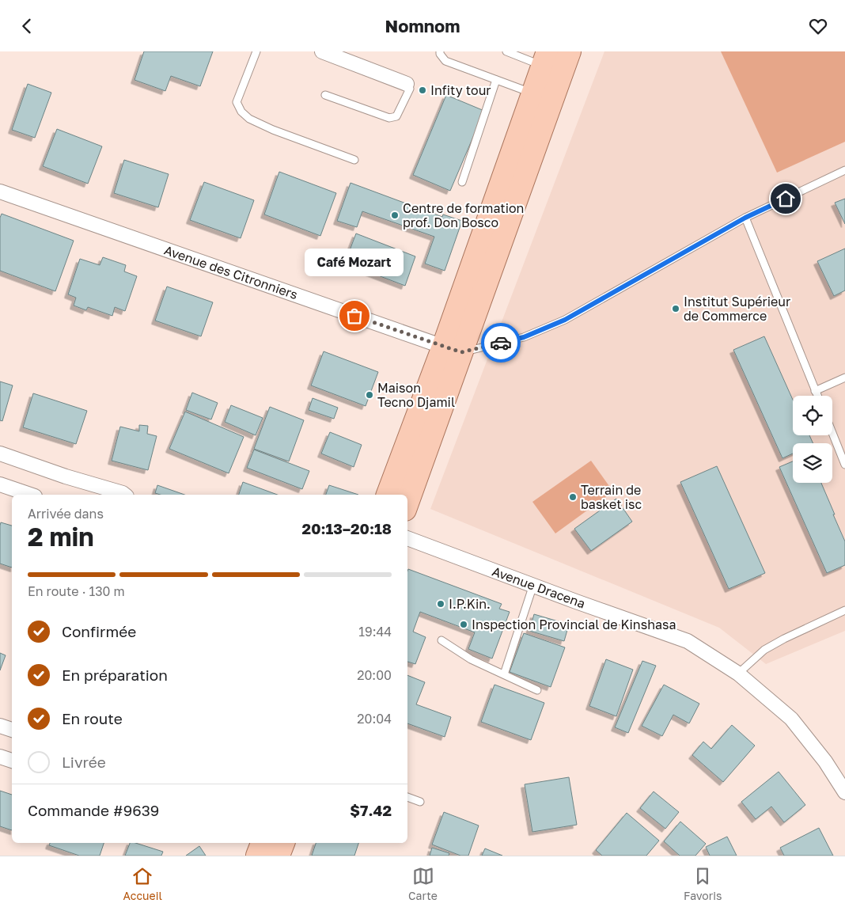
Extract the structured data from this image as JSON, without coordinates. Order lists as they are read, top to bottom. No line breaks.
{"streets":{"street":["Avenue des Citronniers","Avenue Dracena"]},"places":["Infity tour","Centre de formation prof. Don Bosco","Institut Supérieur de Commerce","Café Mozart","Maison Tecno Djamil","Terrain de basket isc","I.P.Kin.","Inspection Provincial de Kinshasa"],"page":{"header":"Nomnom","bubble":"Café Mozart","heading":["2 min","Arrivée dans","20:13–20:18"],"panel":["Commande #9639","$7.42"],"bar":"En route · 130 m","list":[["Confirmée","19:44"],["En préparation","20:00"],["En route","20:04"],"Livrée"],"tabs":["Accueil","Carte","Favoris"]}}
